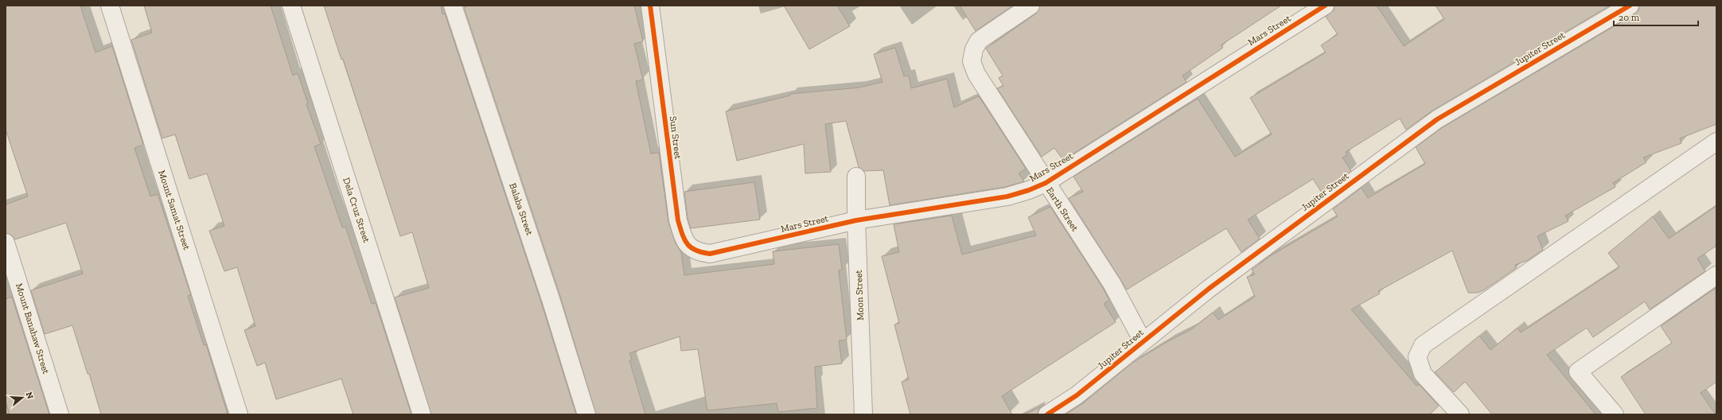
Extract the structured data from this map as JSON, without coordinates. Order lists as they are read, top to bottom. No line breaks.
{"streets":{"street":["Mars Street","Jupiter Street","Sun Street","Balaba Street","Earth Street","Mount Samat Street","Dela Cruz Street","Moon Street","Mount Banahaw Street"]},"crossings":[["Mars Street","Sun Street"],["Mars Street","Earth Street"],["Mars Street","Moon Street"],["Jupiter Street","Earth Street"]],"scale_bar":"20 m","north":"right"}
